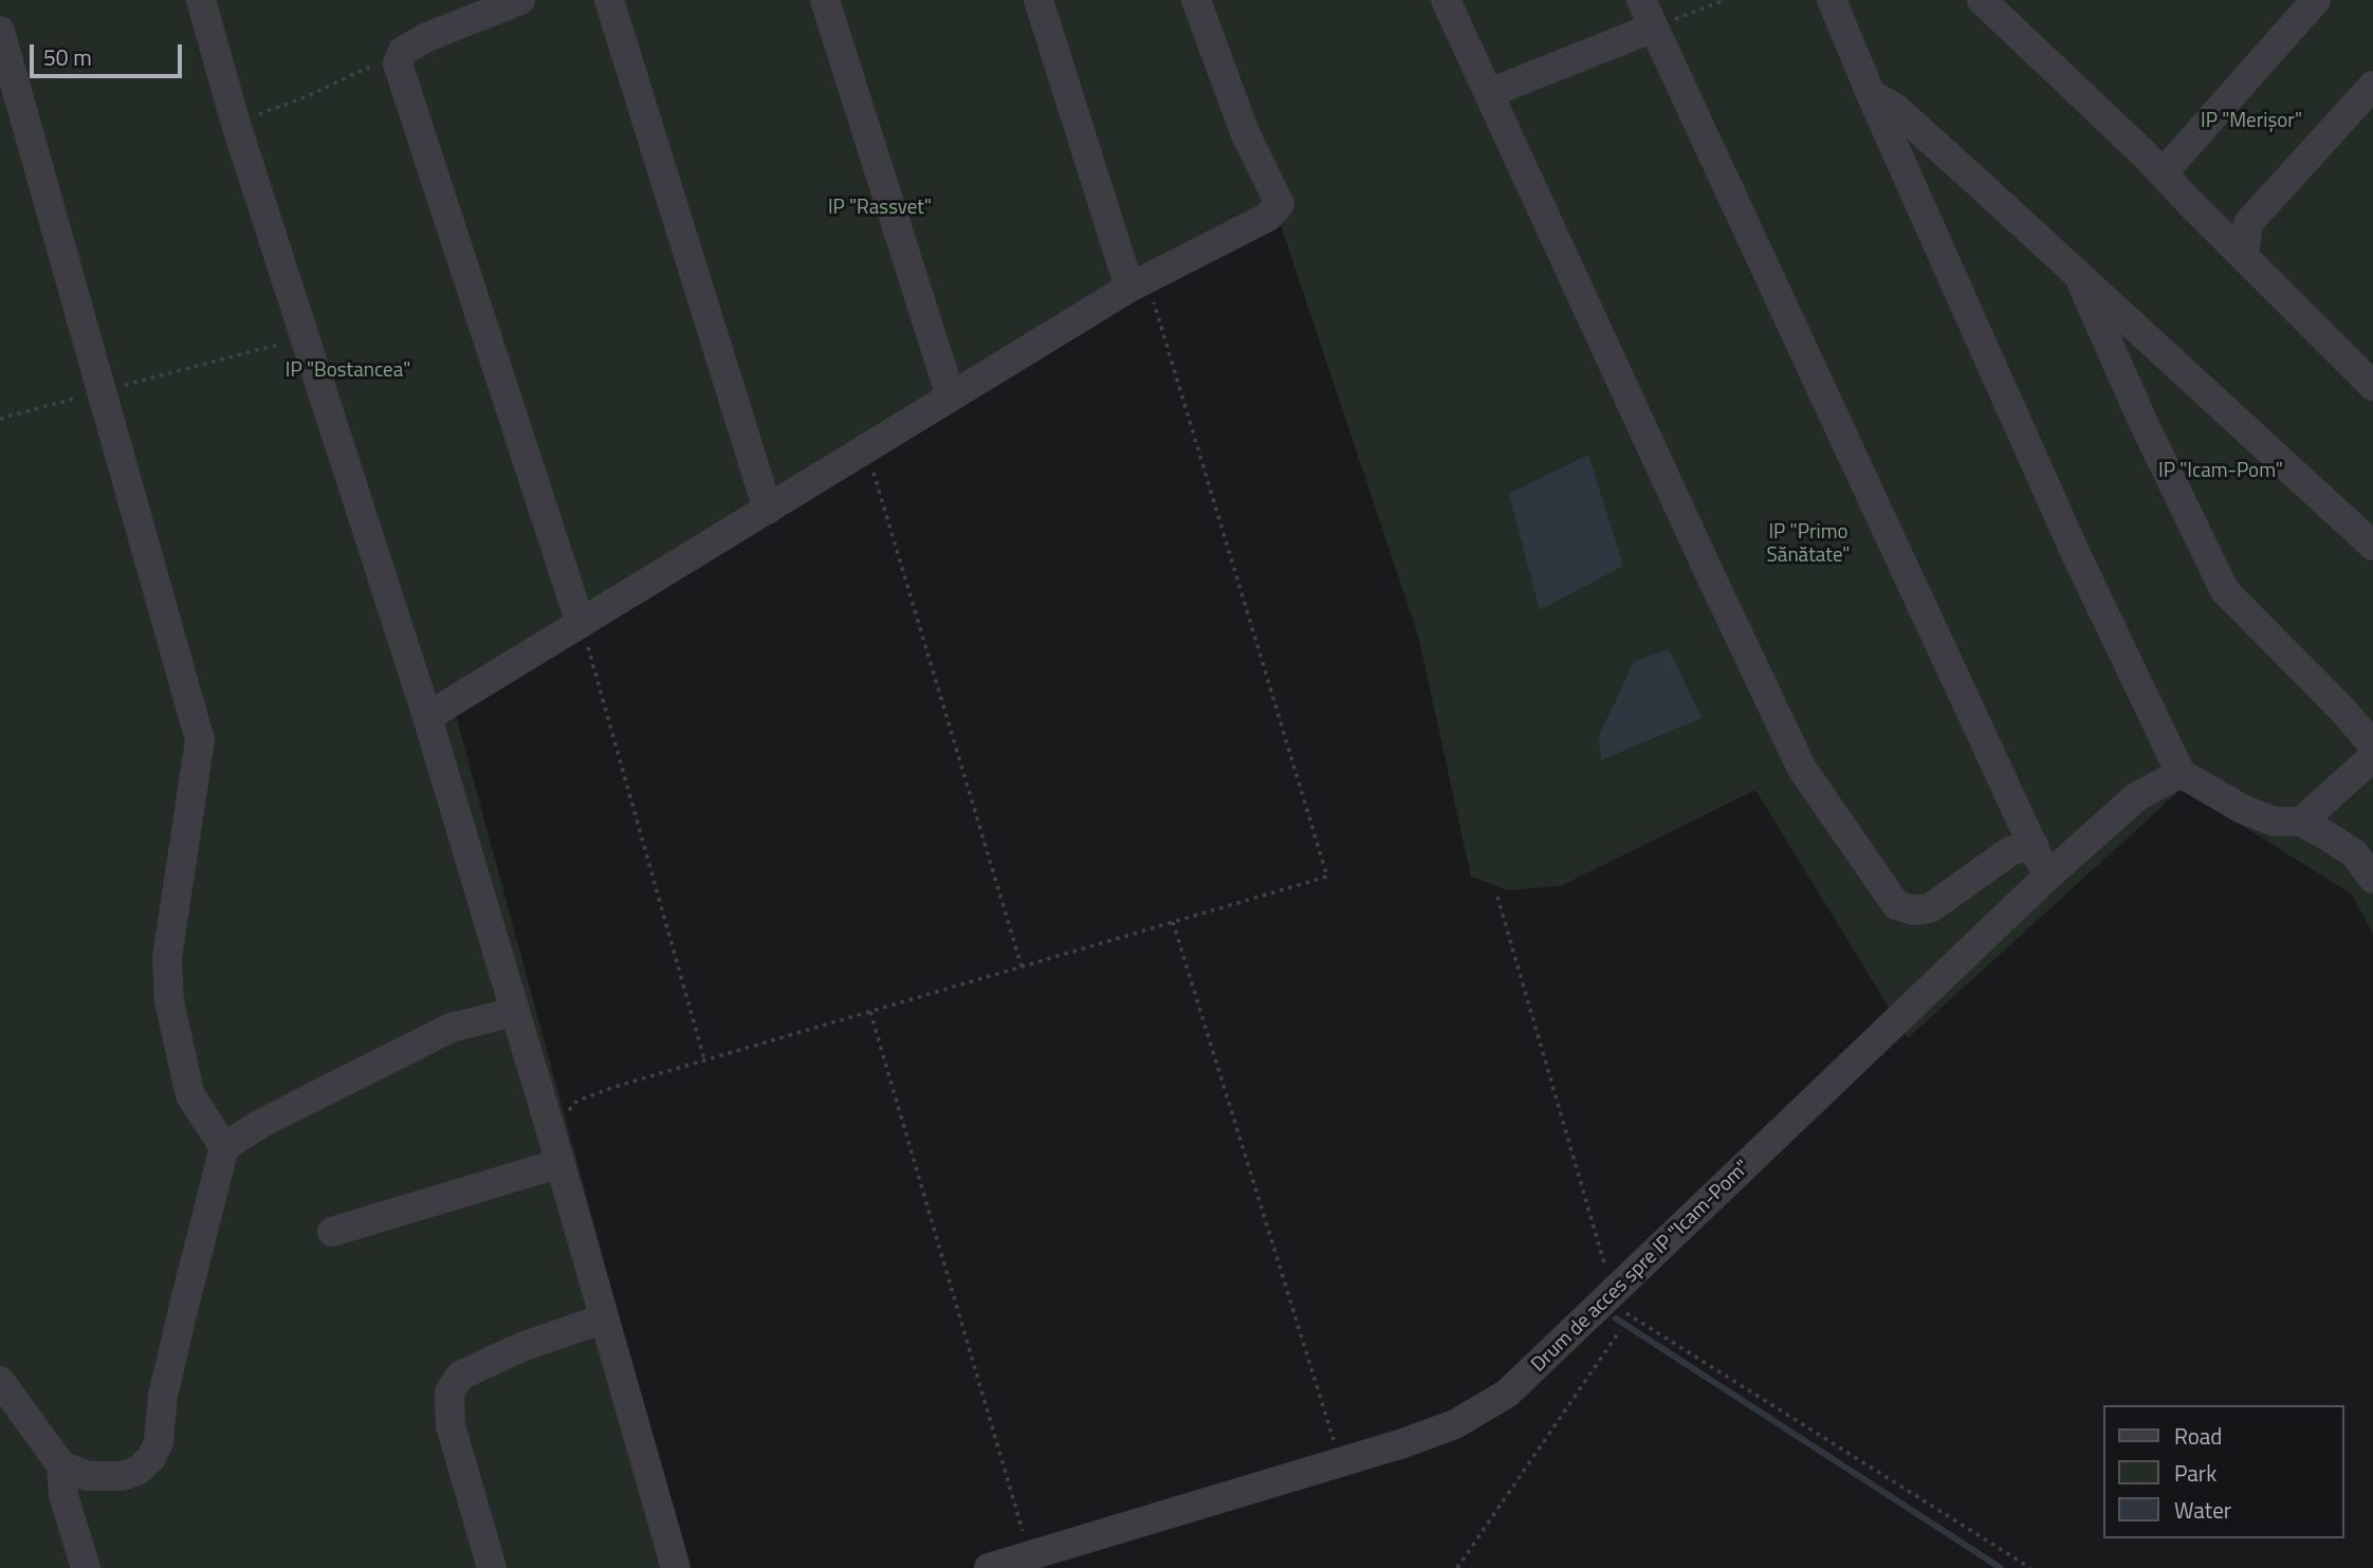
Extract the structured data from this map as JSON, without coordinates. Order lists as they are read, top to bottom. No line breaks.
{"streets":{"street":["Drum de acces spre IP \"Icam-Pom\""]},"parks":["IP \"Merișor\"","IP \"Rassvet\"","IP \"Bostancea\"","IP \"Icam-Pom\"","IP \"Primo Sănătate\""],"legend":["Road","Park","Water"],"scale_bar":"50 m"}
